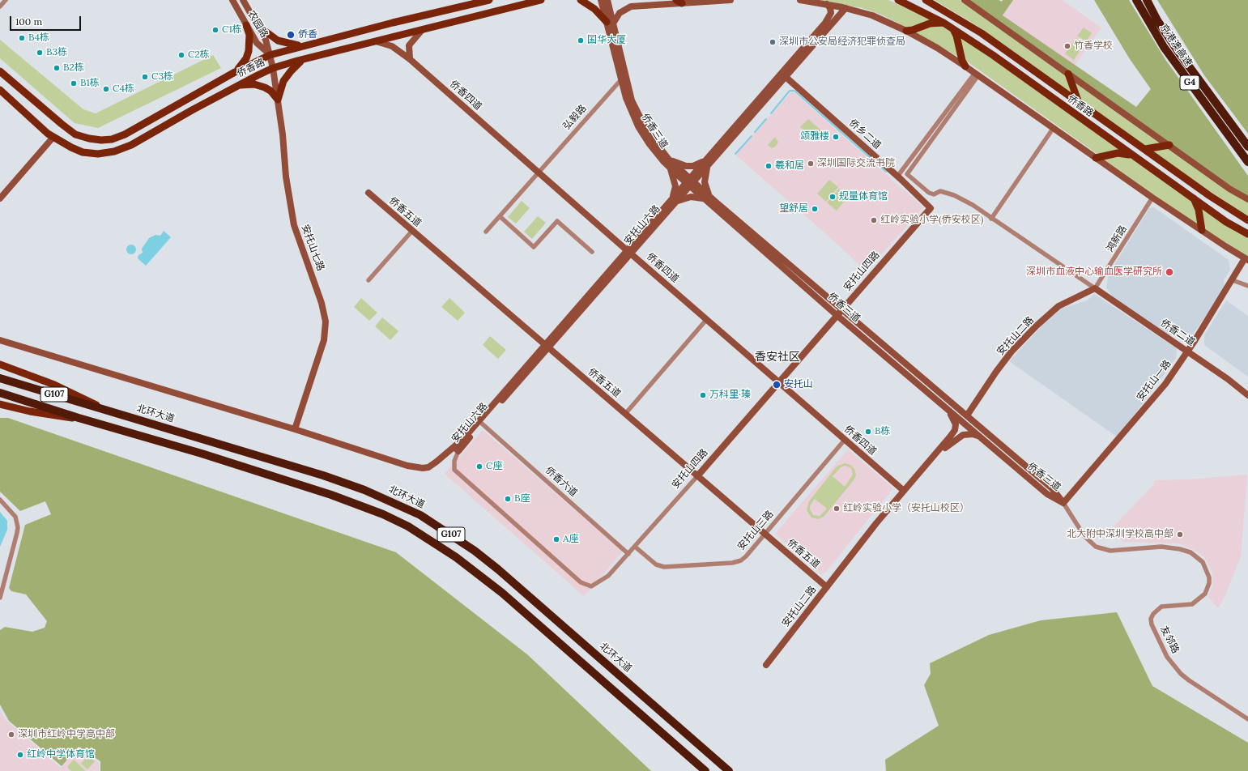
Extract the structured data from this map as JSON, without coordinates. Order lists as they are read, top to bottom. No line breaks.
{"streets":{"highway":["京港澳高速","G4","G107","北环大道"],"main road":["侨香路"],"street":["农园路","侨香四道","弘毅路","侨香三道","侨乡二道","侨香五道","安托山六路","鸿新路","安托山七路","安托山四路","侨香二道","安托山二路","安托山一路","侨香六道","安托山三路","友邻路"]},"crossings":[["农园路","侨香路"],["农园路","安托山七路"],["侨香路","侨香四道"],["侨香路","安托山七路"],["侨香四道","弘毅路"],["侨香四道","安托山六路"],["侨香四道","安托山四路"],["侨香四道","安托山二路"],["侨香四道","安托山三路"],["弘毅路","侨香三道"],["侨香三道","安托山六路"],["侨香三道","安托山四路"],["侨香三道","安托山二路"],["侨香三道","安托山一路"],["侨香三道","友邻路"],["侨乡二道","安托山六路"],["侨乡二道","安托山四路"],["侨香五道","安托山六路"],["侨香五道","安托山四路"],["侨香五道","安托山二路"],["侨香五道","安托山三路"],["安托山六路","安托山七路"],["安托山六路","安托山四路"],["安托山六路","侨香六道"],["鸿新路","侨香二道"],["鸿新路","安托山二路"],["安托山四路","侨香六道"],["安托山四路","安托山三路"],["侨香二道","安托山二路"],["侨香二道","安托山一路"],["安托山一路","友邻路"]],"districts":["香安社区"],"places":["C1栋","侨香","B4栋","国华大厦","深圳市公安局经济犯罪侦查局","竹香学校","B3栋","C2栋","B2栋","C3栋","B1栋","C4栋","颂雅楼","深圳国际交流书院","羲和居","规量体育馆","望舒居","红岭实验小学(侨安校区)","深圳市血液中心输血医学研究所","安托山","万科里·瑧","B栋","C座","B座","红岭实验小学（安托山校区）","北大附中深圳学校高中部","A座","深圳市红岭中学高中部","红岭中学体育馆"],"scale_bar":"100 m"}
